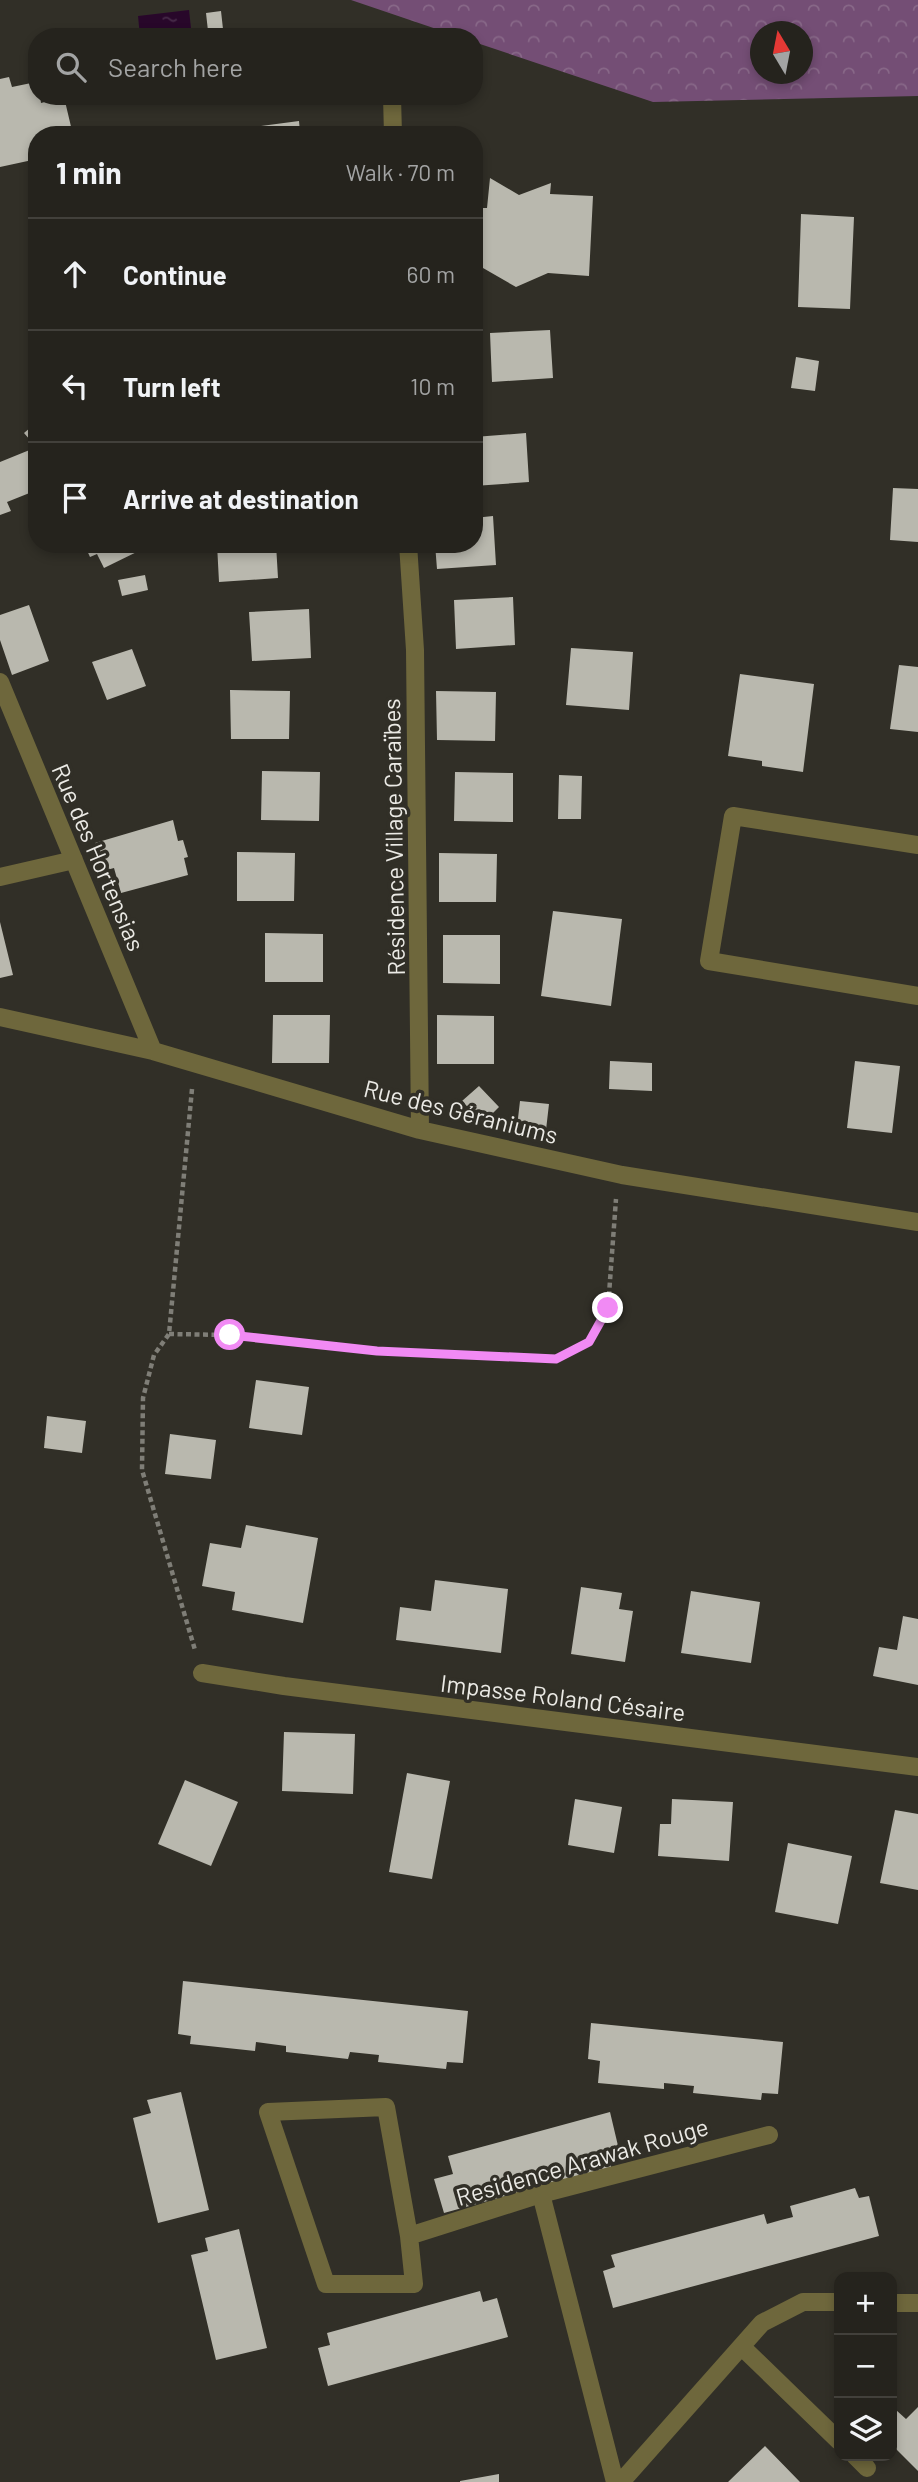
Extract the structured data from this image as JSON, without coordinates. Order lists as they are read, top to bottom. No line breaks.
{"streets":{"street":["Résidence Village Caraïbes","Rue des Hortensias","Rue des Géraniums","Impasse Roland Césaire","Residence Arawak Rouge"]},"crossings":[["Résidence Village Caraïbes","Rue des Géraniums"],["Rue des Hortensias","Rue des Géraniums"]],"north":"top","page":{"search":"Search here","heading":["1 min","Walk · 70 m"],"list":[["Continue","60 m"],["Turn left","10 m"],"Arrive at destination"],"map_buttons":["+","−"]}}
